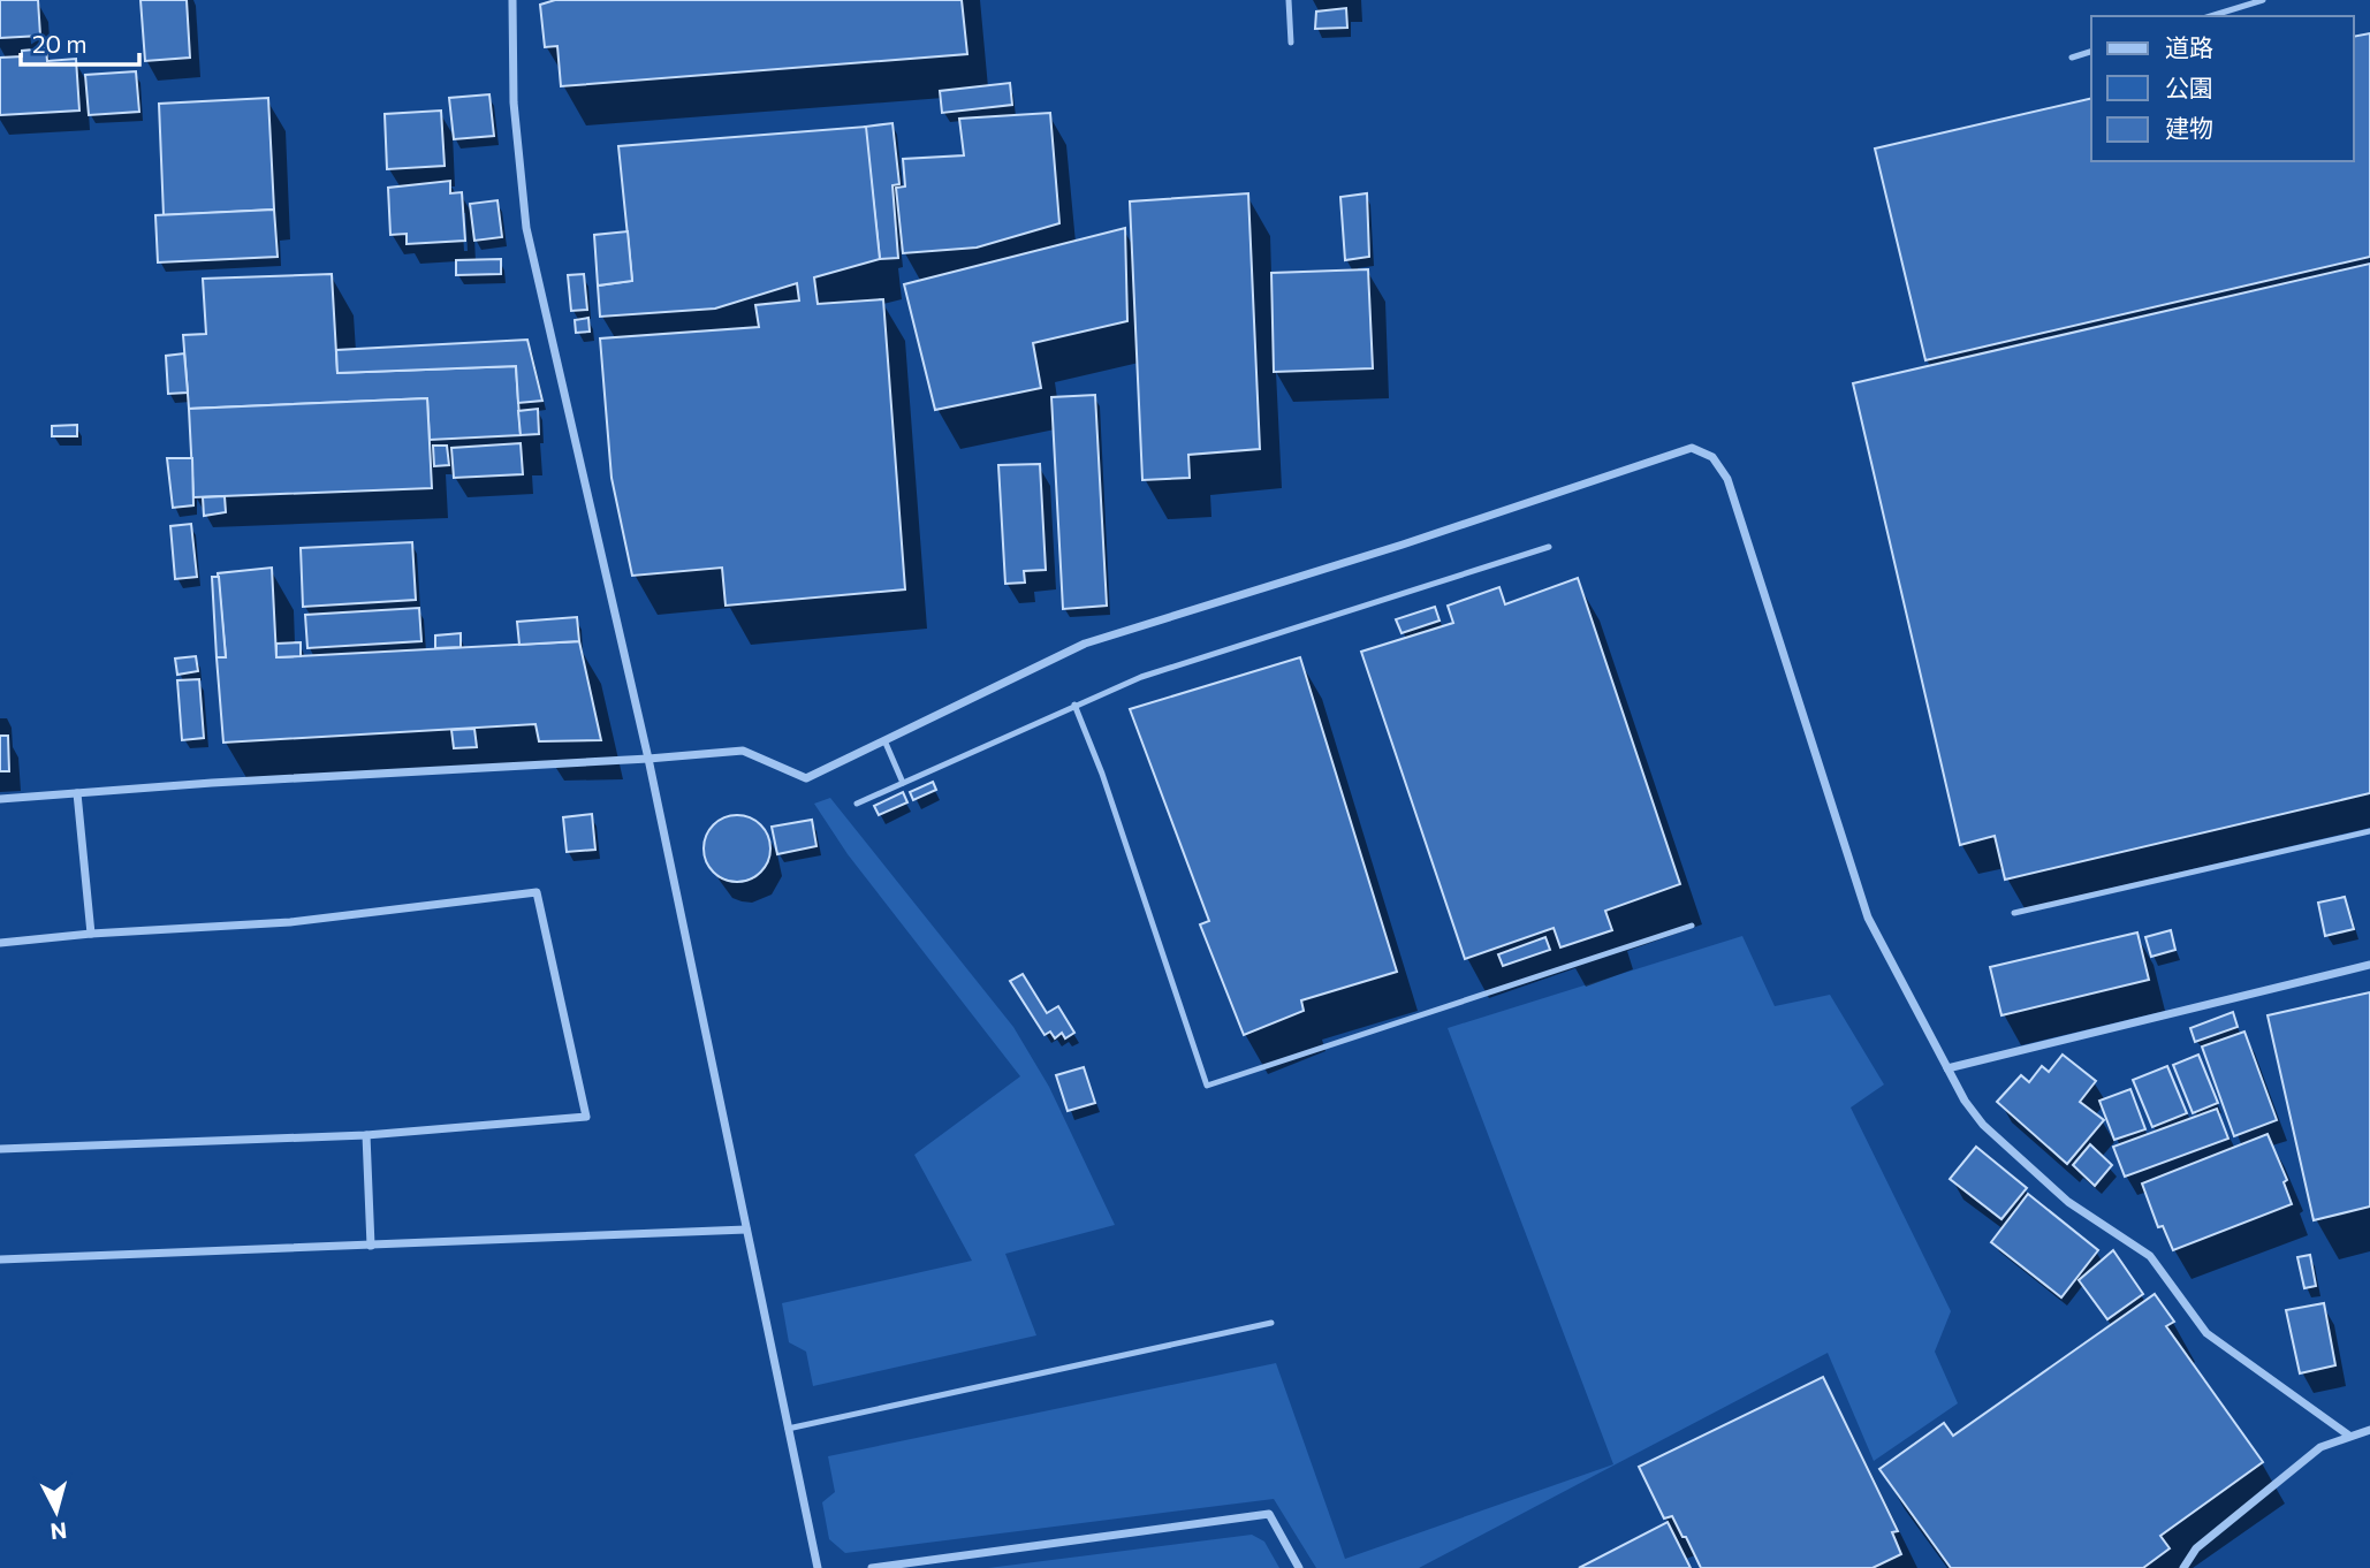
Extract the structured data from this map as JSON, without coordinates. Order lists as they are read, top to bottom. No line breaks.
{"legend":["道路","公園","建物"],"scale_bar":"20 m","north":"bottom"}
